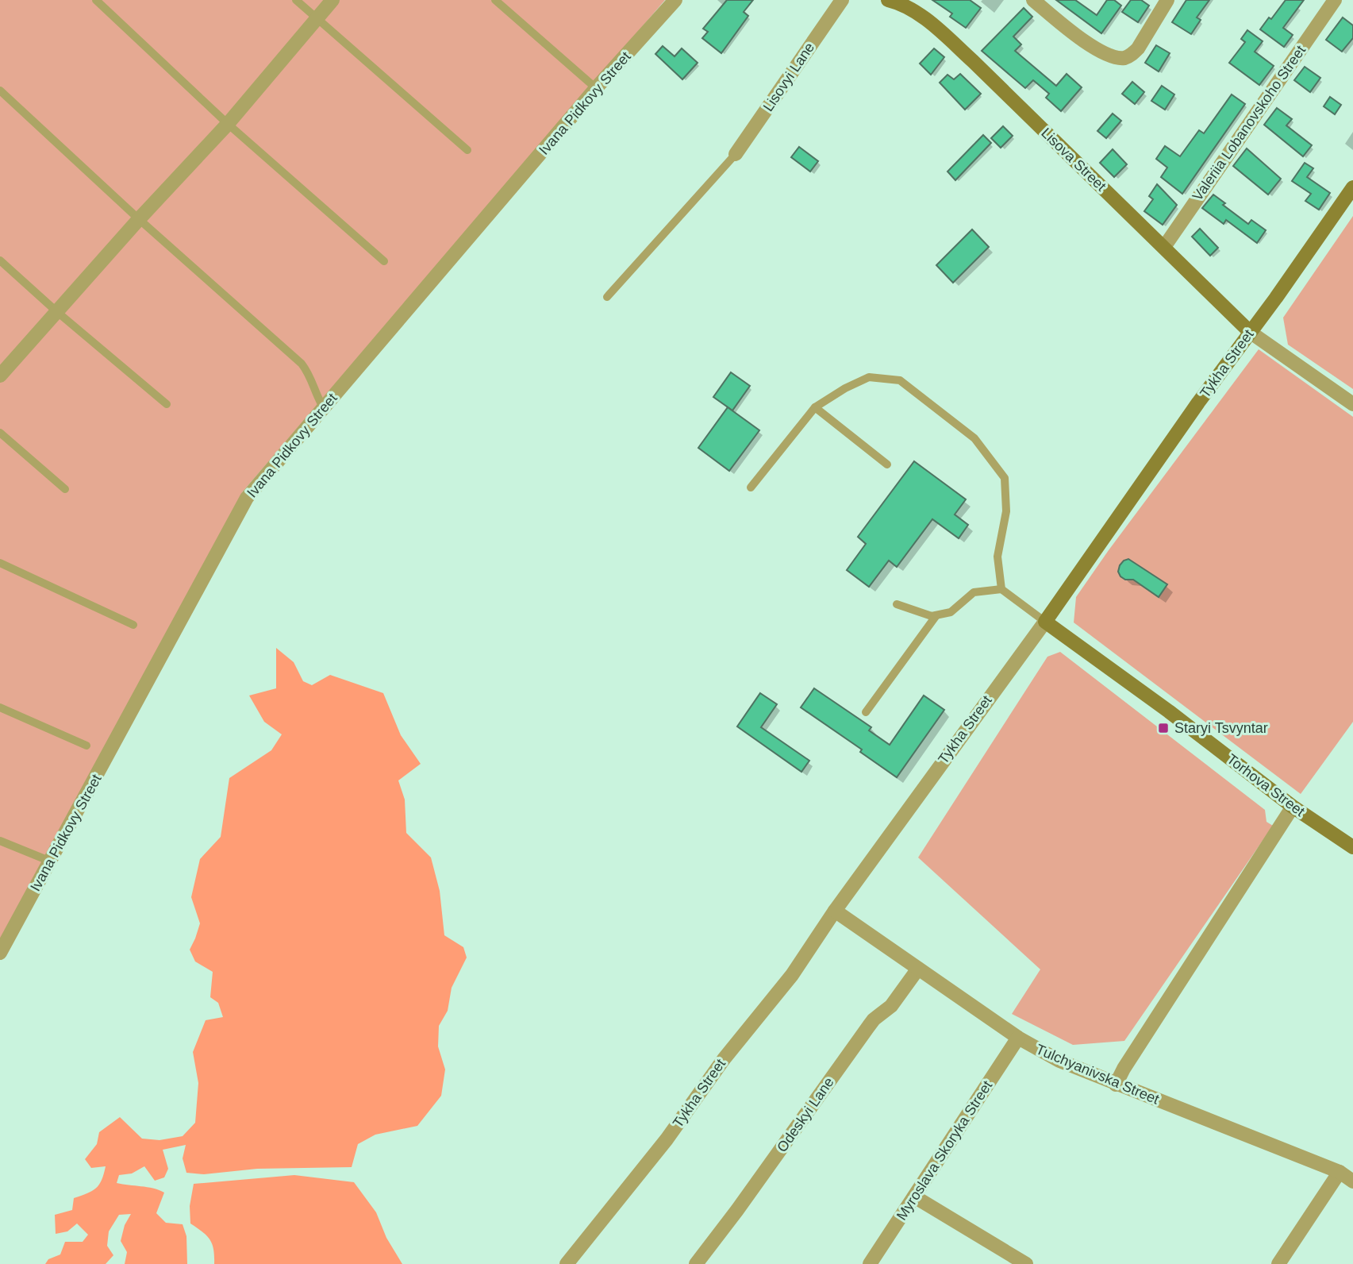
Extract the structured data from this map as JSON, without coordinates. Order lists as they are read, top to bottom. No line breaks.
{"streets":{"main road":["Lisova Street","Tykha Street","Torhova Street"],"street":["Lisovyi Lane","Ivana Pidkovy Street","Valeriia Lobanovskoho Street","Tulchyanivska Street","Odeskyi Lane","Myroslava Skoryka Street"]},"crossings":[["Valeriia Lobanovskoho Street","Lisova Street"],["Lisova Street","Tykha Street"],["Tykha Street","Torhova Street"],["Tykha Street","Tulchyanivska Street"],["Tulchyanivska Street","Odeskyi Lane"],["Tulchyanivska Street","Myroslava Skoryka Street"]],"places":{"transit":["Staryi Tsvyntar"]}}
